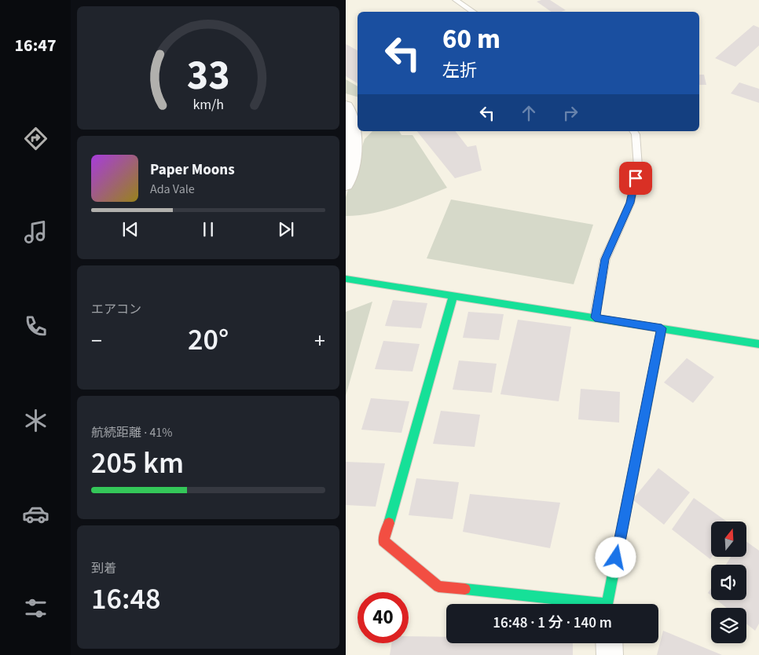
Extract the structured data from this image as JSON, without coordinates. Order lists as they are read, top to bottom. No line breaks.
{"north":"top","page":{"tabs":"16:47","turn":["60 m","左折"],"song":["Paper Moons","Ada Vale"],"tile":["エアコン",["航続距離 · 41%","205 km"],["到着","16:48"]],"heat":["−","20°","+"],"limit":"40","trip":"16:48 · 1 分 · 140 m","gauge":["33","km/h"]}}
